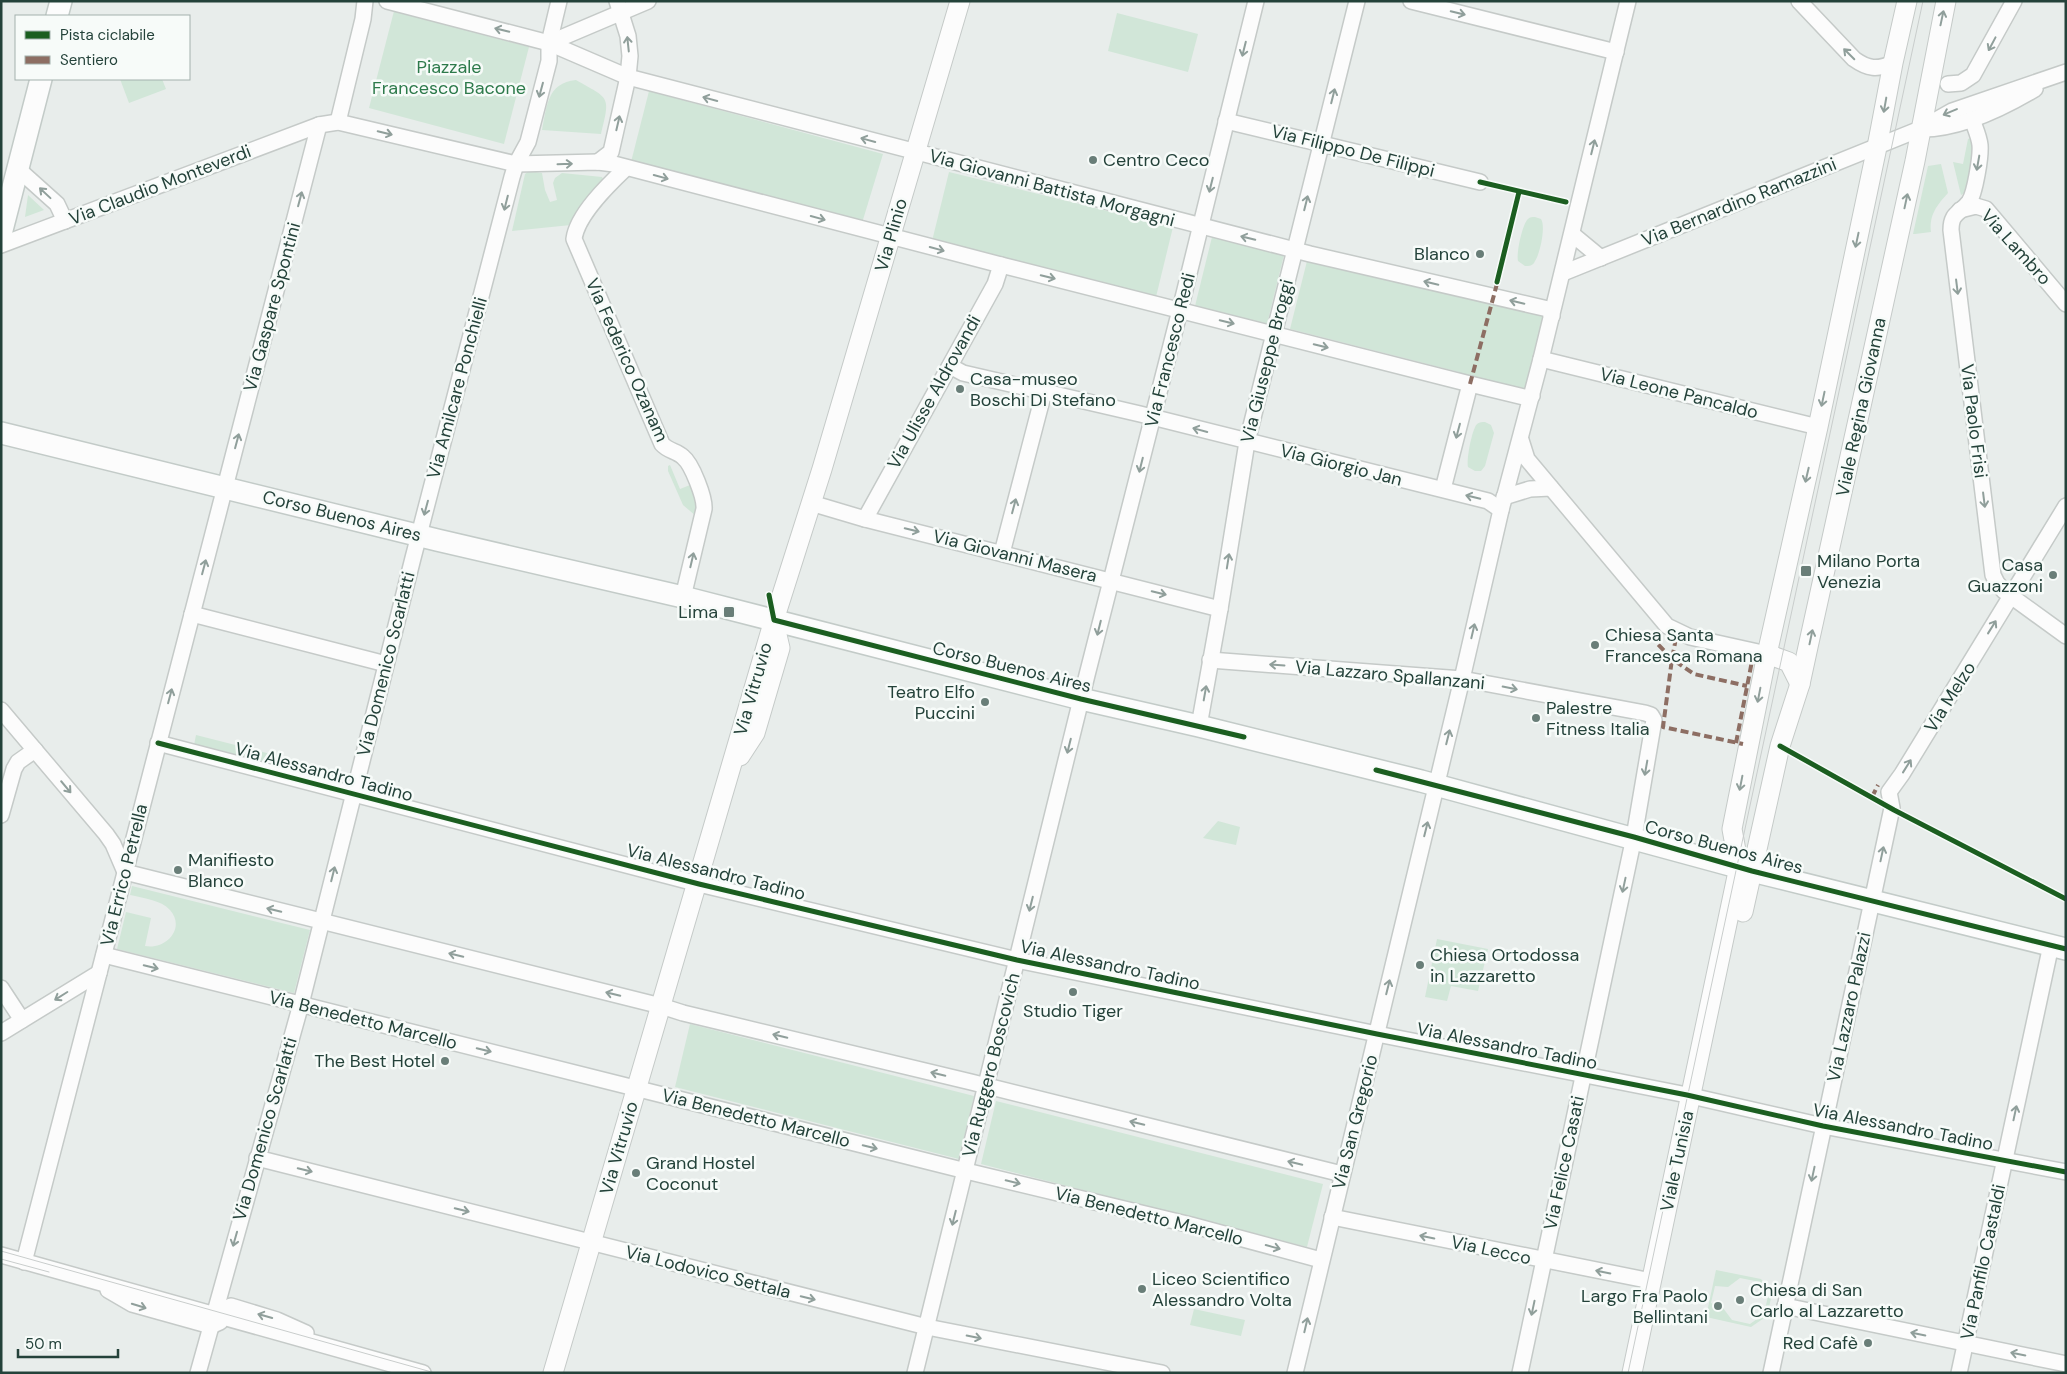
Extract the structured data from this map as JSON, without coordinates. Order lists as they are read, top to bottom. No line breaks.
{"streets":{"main road":["Corso Buenos Aires"],"street":["Via Filippo De Filippi","Via Claudio Monteverdi","Via Giovanni Battista Morgagni","Via Bernardino Ramazzini","Via Plinio","Via Lambro","Via Gaspare Spontini","Via Francesco Redi","Via Federico Ozanam","Via Giuseppe Broggi","Via Amilcare Ponchielli","Via Ulisse Aldrovandi","Via Leone Pancaldo","Viale Regina Giovanna","Via Paolo Frisi","Via Giorgio Jan","Via Giovanni Masera","Via Domenico Scarlatti","Via Lazzaro Spallanzani","Via Vitruvio","Via Melzo","Via Alessandro Tadino","Via Errico Petrella","Via Lazzaro Palazzi","Via Benedetto Marcello","Via Ruggero Boscovich","Via San Gregorio","Viale Tunisia","Via Felice Casati","Via Lecco","Via Panfilo Castaldi","Via Lodovico Settala"]},"crossings":[["Via Filippo De Filippi","Via Francesco Redi"],["Via Filippo De Filippi","Via Giuseppe Broggi"],["Via Claudio Monteverdi","Via Gaspare Spontini"],["Via Giovanni Battista Morgagni","Via Plinio"],["Via Giovanni Battista Morgagni","Via Francesco Redi"],["Via Giovanni Battista Morgagni","Via Giuseppe Broggi"],["Via Giovanni Battista Morgagni","Via San Gregorio"],["Via Bernardino Ramazzini","Viale Regina Giovanna"],["Via Bernardino Ramazzini","Via San Gregorio"],["Via Plinio","Corso Buenos Aires"],["Via Plinio","Via Giovanni Masera"],["Via Plinio","Via Vitruvio"],["Via Lambro","Via Paolo Frisi"],["Via Gaspare Spontini","Corso Buenos Aires"],["Via Gaspare Spontini","Via Errico Petrella"],["Via Francesco Redi","Via Giorgio Jan"],["Via Francesco Redi","Corso Buenos Aires"],["Via Francesco Redi","Via Giovanni Masera"],["Via Francesco Redi","Via Ruggero Boscovich"],["Via Federico Ozanam","Corso Buenos Aires"],["Via Giuseppe Broggi","Via Giorgio Jan"],["Via Giuseppe Broggi","Corso Buenos Aires"],["Via Giuseppe Broggi","Via Giovanni Masera"],["Via Giuseppe Broggi","Via Lazzaro Spallanzani"],["Via Amilcare Ponchielli","Corso Buenos Aires"],["Via Amilcare Ponchielli","Via Domenico Scarlatti"],["Via Ulisse Aldrovandi","Via Giorgio Jan"],["Via Ulisse Aldrovandi","Via Giovanni Masera"],["Via Leone Pancaldo","Via San Gregorio"],["Viale Regina Giovanna","Corso Buenos Aires"],["Viale Regina Giovanna","Viale Tunisia"],["Via Paolo Frisi","Via Melzo"],["Via Giorgio Jan","Via San Gregorio"],["Corso Buenos Aires","Via Domenico Scarlatti"],["Corso Buenos Aires","Via Vitruvio"],["Corso Buenos Aires","Via Melzo"],["Corso Buenos Aires","Via Errico Petrella"],["Corso Buenos Aires","Via Lazzaro Palazzi"],["Corso Buenos Aires","Via Ruggero Boscovich"],["Corso Buenos Aires","Via San Gregorio"],["Corso Buenos Aires","Viale Tunisia"],["Corso Buenos Aires","Via Felice Casati"],["Corso Buenos Aires","Via Panfilo Castaldi"],["Via Domenico Scarlatti","Via Alessandro Tadino"],["Via Domenico Scarlatti","Via Benedetto Marcello"],["Via Domenico Scarlatti","Via Lodovico Settala"],["Via Lazzaro Spallanzani","Via San Gregorio"],["Via Lazzaro Spallanzani","Via Felice Casati"],["Via Vitruvio","Via Alessandro Tadino"],["Via Vitruvio","Via Benedetto Marcello"],["Via Vitruvio","Via Lodovico Settala"],["Via Melzo","Via Lazzaro Palazzi"],["Via Alessandro Tadino","Via Errico Petrella"],["Via Alessandro Tadino","Via Lazzaro Palazzi"],["Via Alessandro Tadino","Via Ruggero Boscovich"],["Via Alessandro Tadino","Via San Gregorio"],["Via Alessandro Tadino","Viale Tunisia"],["Via Alessandro Tadino","Via Felice Casati"],["Via Alessandro Tadino","Via Panfilo Castaldi"],["Via Errico Petrella","Via Benedetto Marcello"],["Via Benedetto Marcello","Via Ruggero Boscovich"],["Via Benedetto Marcello","Via San Gregorio"],["Via Ruggero Boscovich","Via Lodovico Settala"],["Via San Gregorio","Via Lecco"],["Viale Tunisia","Via Lecco"],["Via Felice Casati","Via Lecco"]],"one_way":["Via Gaspare Spontini","Via Federico Ozanam","Via Giuseppe Broggi","Via Amilcare Ponchielli","Via Giovanni Masera","Via Melzo","Via Lazzaro Palazzi","Via Ruggero Boscovich","Via San Gregorio","Via Lecco","Via Panfilo Castaldi","Via Lodovico Settala"],"parks":["Piazzale Francesco Bacone"],"places":{"other":["Centro Ceco","Blanco","Casa-museo Boschi Di Stefano","Casa Guazzoni","Chiesa Santa Francesca Romana","Teatro Elfo Puccini","Palestre Fitness Italia","Manifiesto Blanco","Chiesa Ortodossa in Lazzaretto","Studio Tiger","The Best Hotel","Grand Hostel Coconut","Liceo Scientifico Alessandro Volta","Chiesa di San Carlo al Lazzaretto","Largo Fra Paolo Bellintani","Red Cafè"],"transit":["Milano Porta Venezia","Lima"]},"legend":["Pista ciclabile","Sentiero"],"scale_bar":"50 m"}
